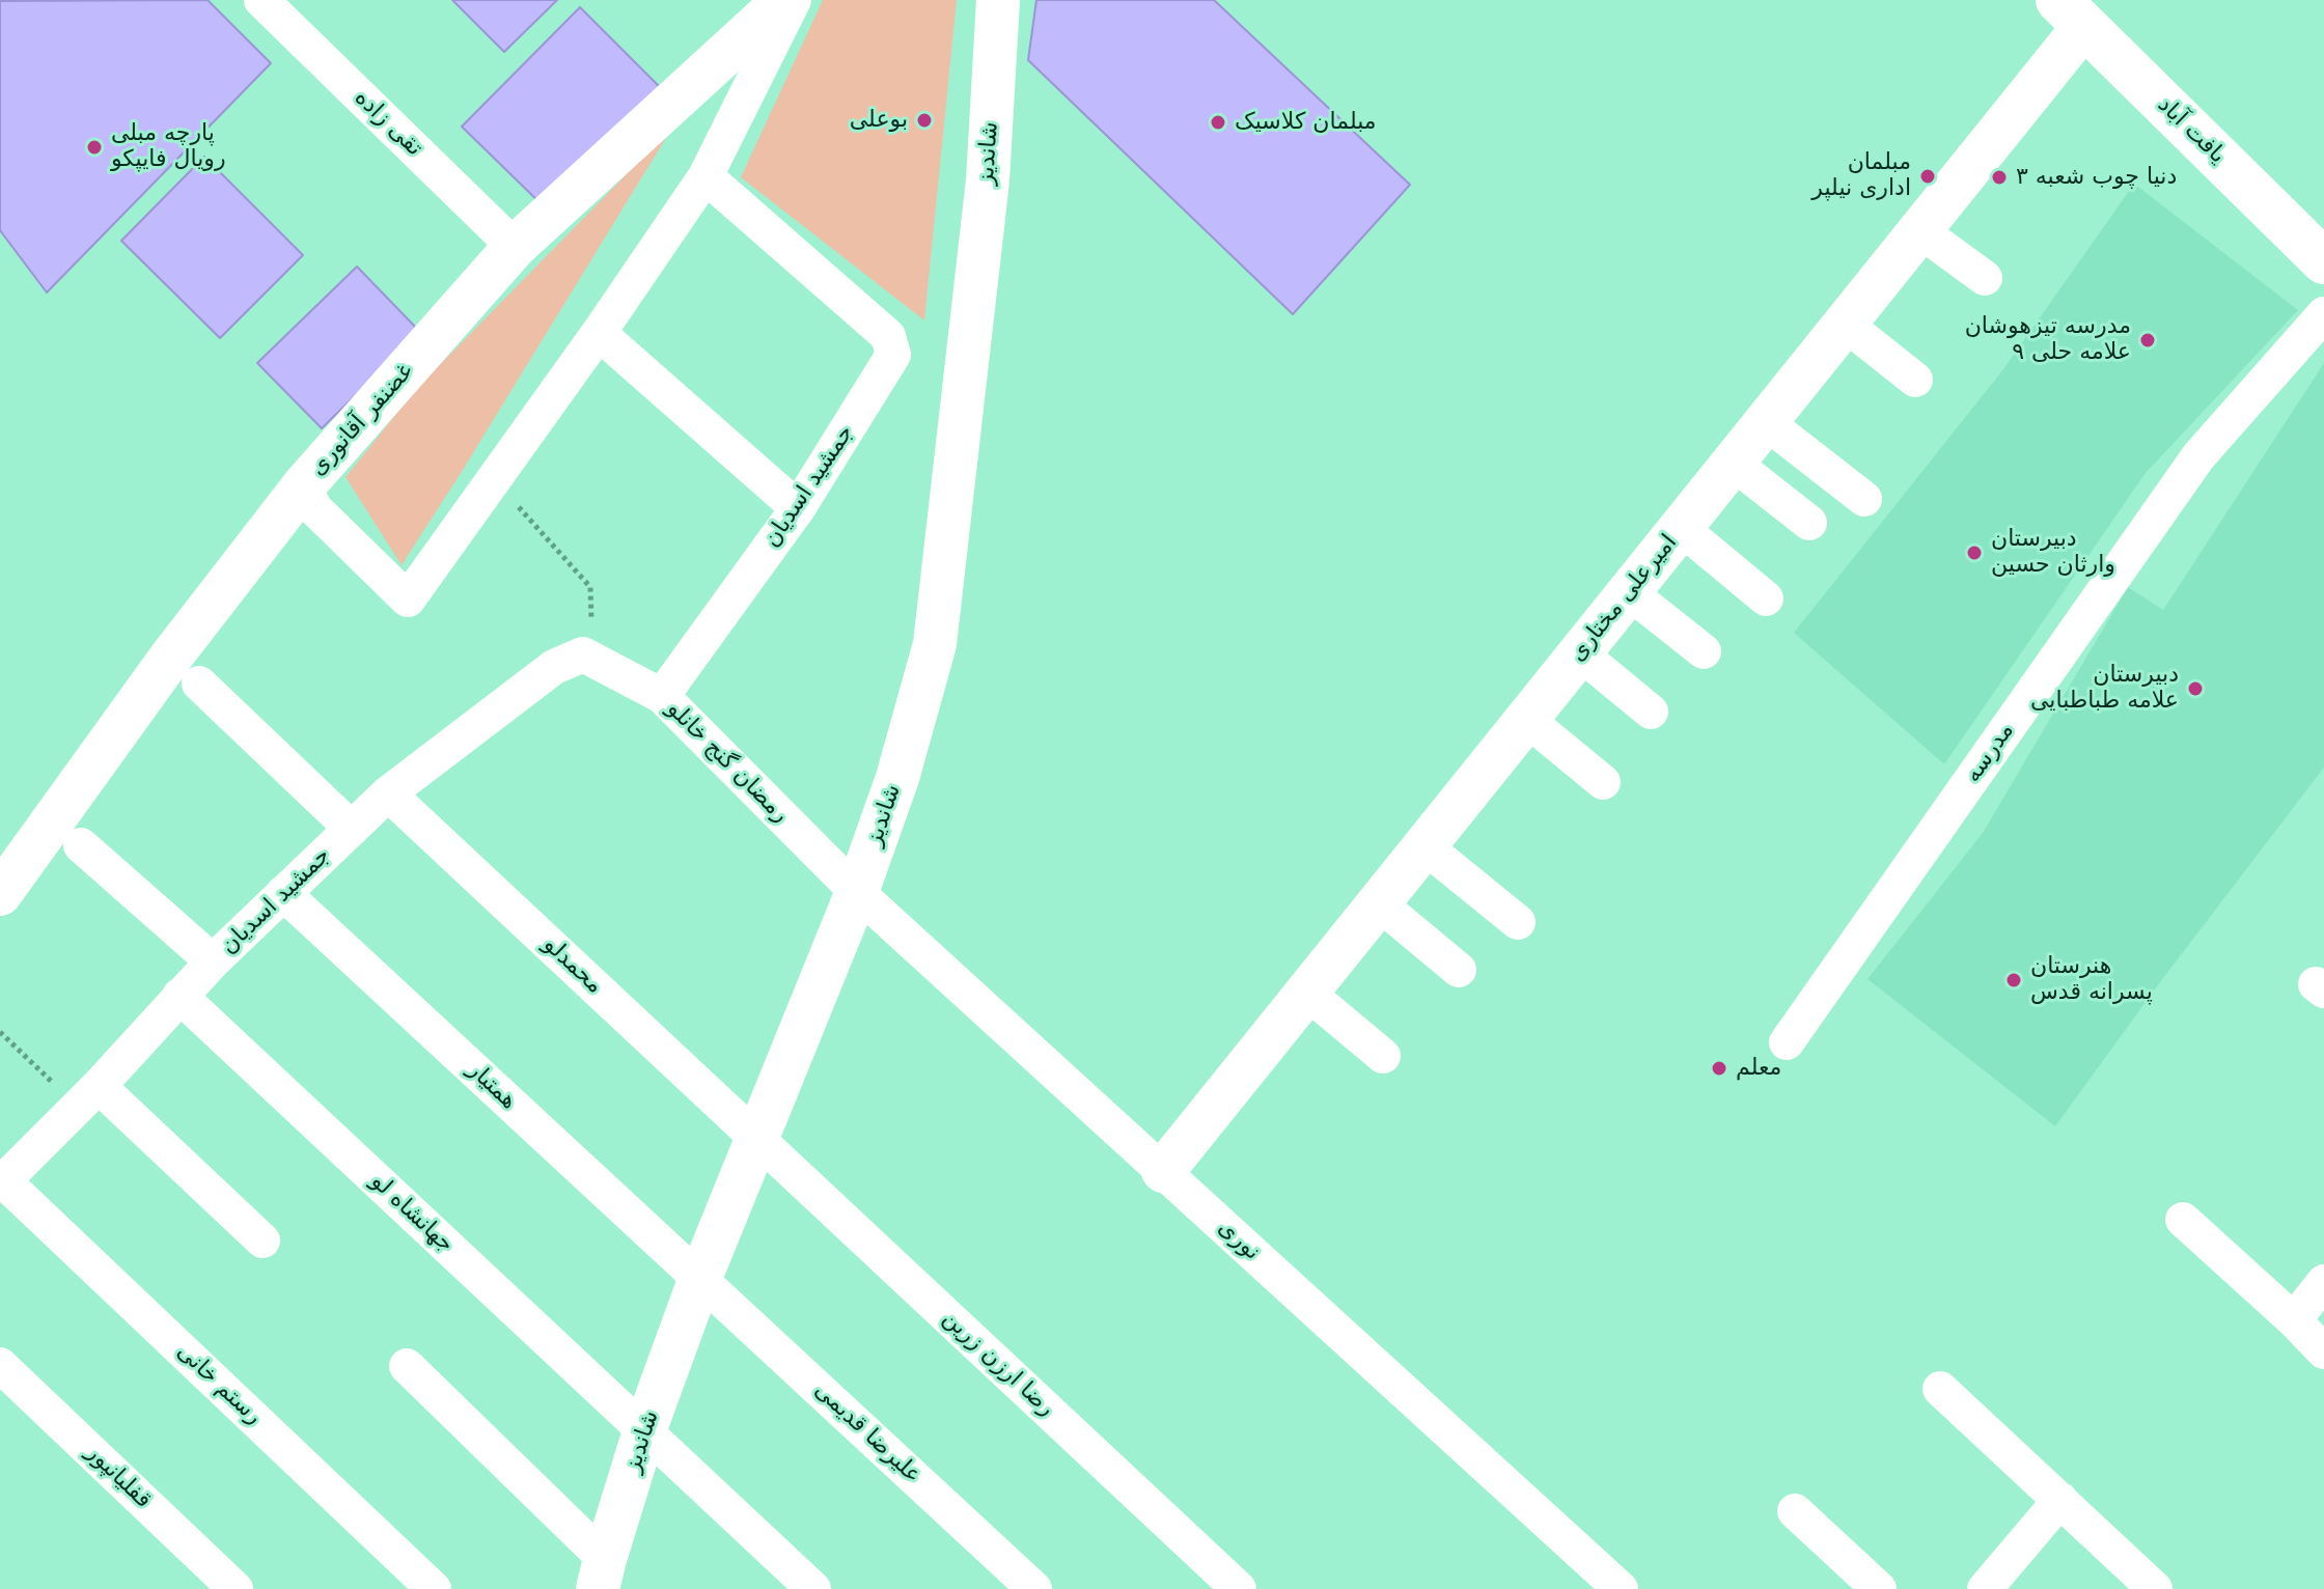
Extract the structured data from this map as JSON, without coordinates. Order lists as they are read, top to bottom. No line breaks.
{"streets":{"main road":["یافت آباد"],"street":["تقی زاده","شاندیز","غضنفر آقانوری","جمشید اسدیان","امیرعلی مختاری","مدرسه","رمضان گنج خانلو","محمدلو","همتیار","جهانشاه لو","نوری","رضا ارزن زرین","رستم خانی","علیرضا قدیمی","قفلیانپور"]},"crossings":[["تقی زاده","غضنفر آقانوری"],["یافت آباد","امیرعلی مختاری"],["شاندیز","رمضان گنج خانلو"],["شاندیز","محمدلو"],["شاندیز","همتیار"],["شاندیز","جهانشاه لو"],["شاندیز","نوری"],["شاندیز","رضا ارزن زرین"],["شاندیز","علیرضا قدیمی"],["جمشید اسدیان","رمضان گنج خانلو"],["جمشید اسدیان","محمدلو"],["جمشید اسدیان","همتیار"],["جمشید اسدیان","جهانشاه لو"],["جمشید اسدیان","رستم خانی"],["امیرعلی مختاری","نوری"],["رمضان گنج خانلو","نوری"],["محمدلو","رضا ارزن زرین"],["همتیار","علیرضا قدیمی"]],"places":["بوعلی","مبلمان کلاسیک","پارچه مبلی رویال فایپکو","مبلمان اداری نیلپر","دنیا چوب شعبه ۳","مدرسه تیزهوشان علامه حلی ۹","دبیرستان وارثان حسین","دبیرستان علامه طباطبایی","هنرستان پسرانه قدس","معلم"]}
